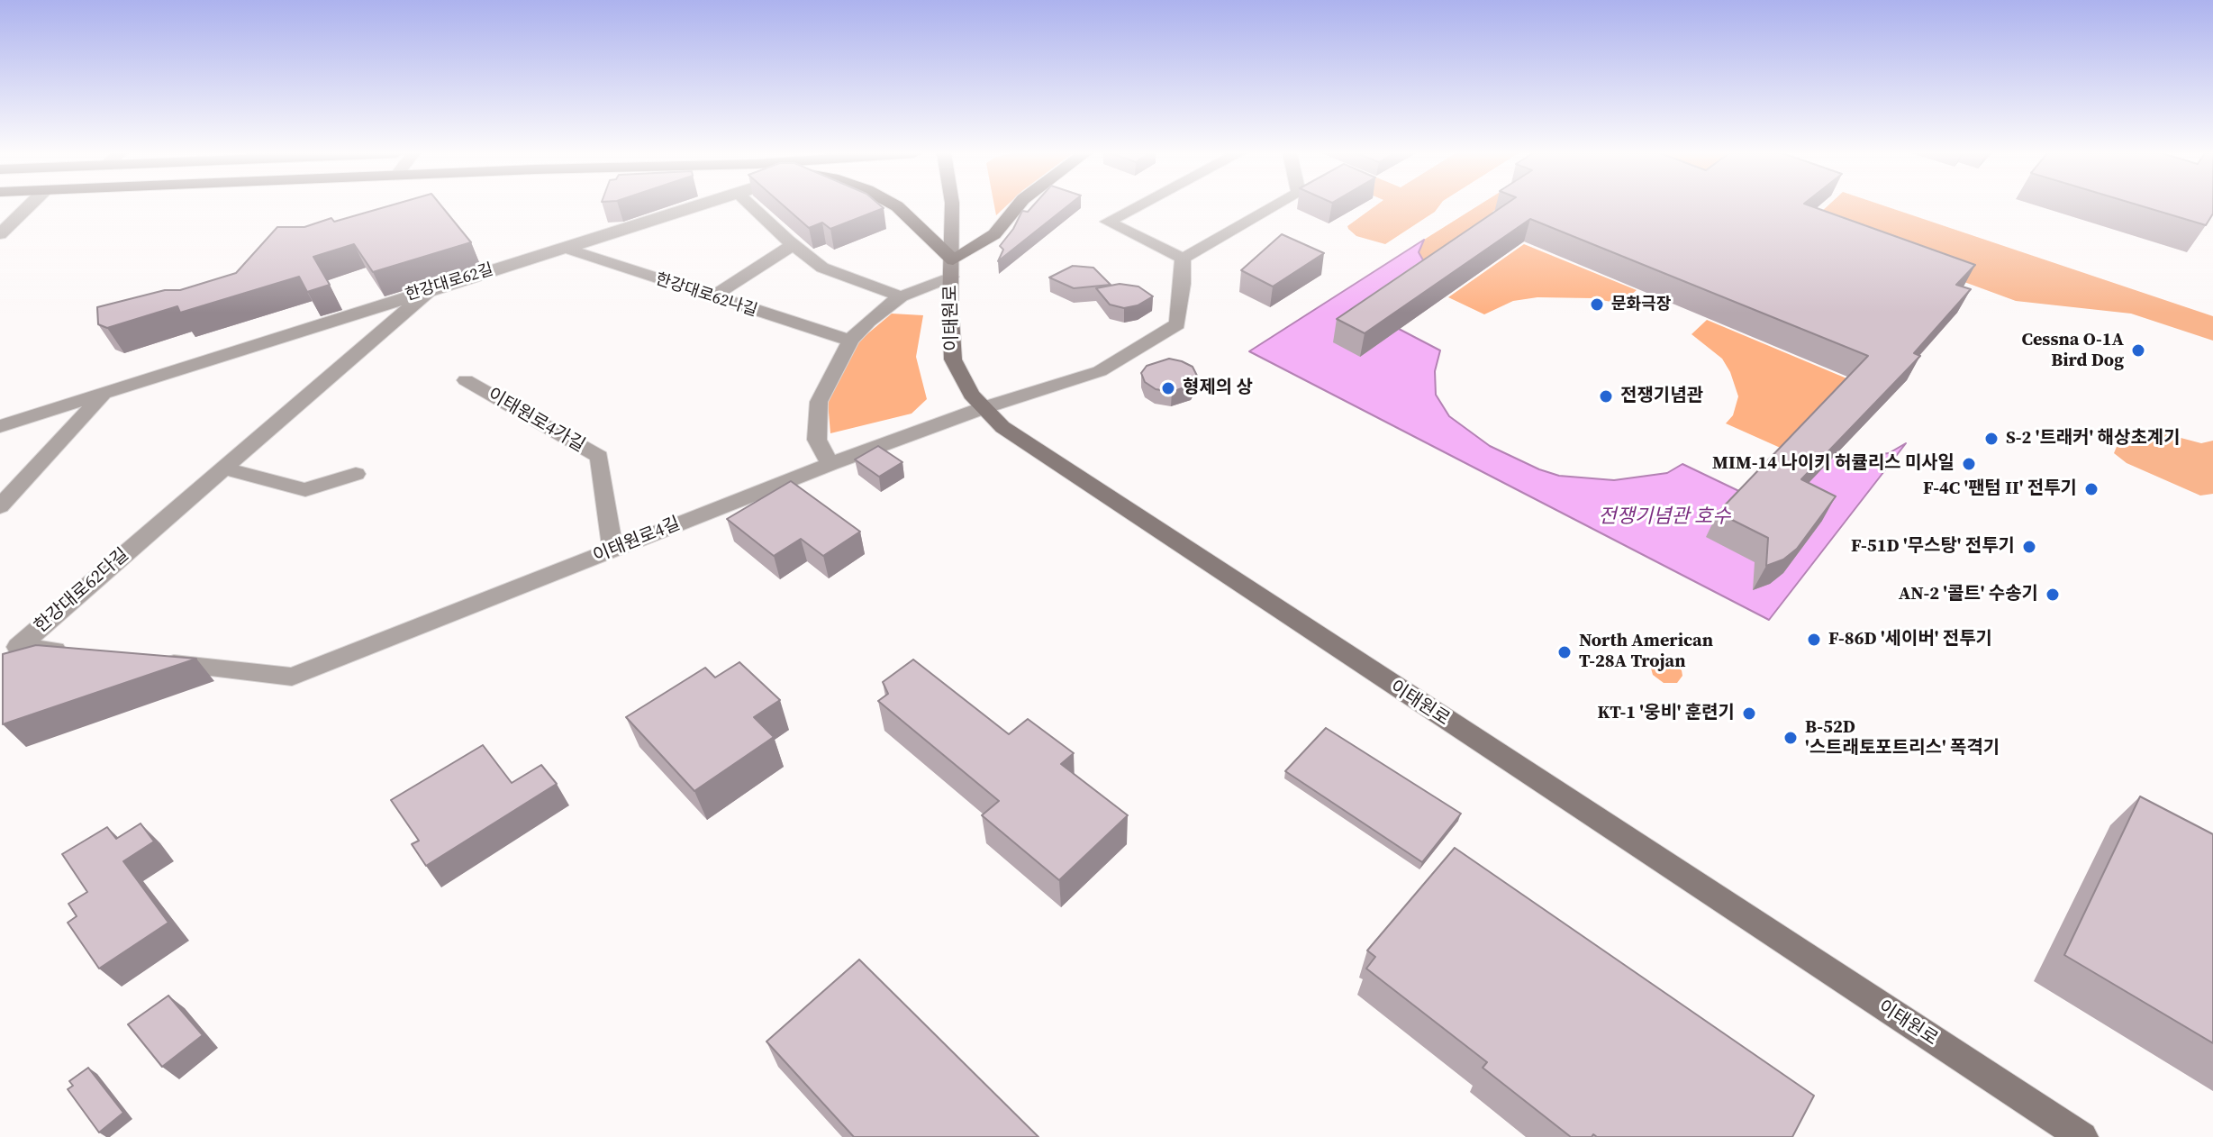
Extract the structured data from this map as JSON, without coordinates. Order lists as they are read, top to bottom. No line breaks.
{"streets":{"main road":["이태원로"],"street":["한강대로62길","한강대로62나길","이태원로4가길","이태원로4길","한강대로62다길"]},"crossings":[["한강대로62길","한강대로62나길"],["한강대로62길","한강대로62다길"],["이태원로","이태원로4길"],["이태원로4가길","이태원로4길"]],"water":["전쟁기념관 호수"],"places":["문화극장","Cessna O-1A Bird Dog","형제의 상","전쟁기념관","S-2 '트래커' 해상초계기","MIM-14 나이키 허큘리스 미사일","F-4C '팬텀 II' 전투기","F-51D '무스탕' 전투기","AN-2 '콜트' 수송기","F-86D '세이버' 전투기","North American T-28A Trojan","KT-1 '웅비' 훈련기","B-52D '스트래토포트리스' 폭격기"]}
